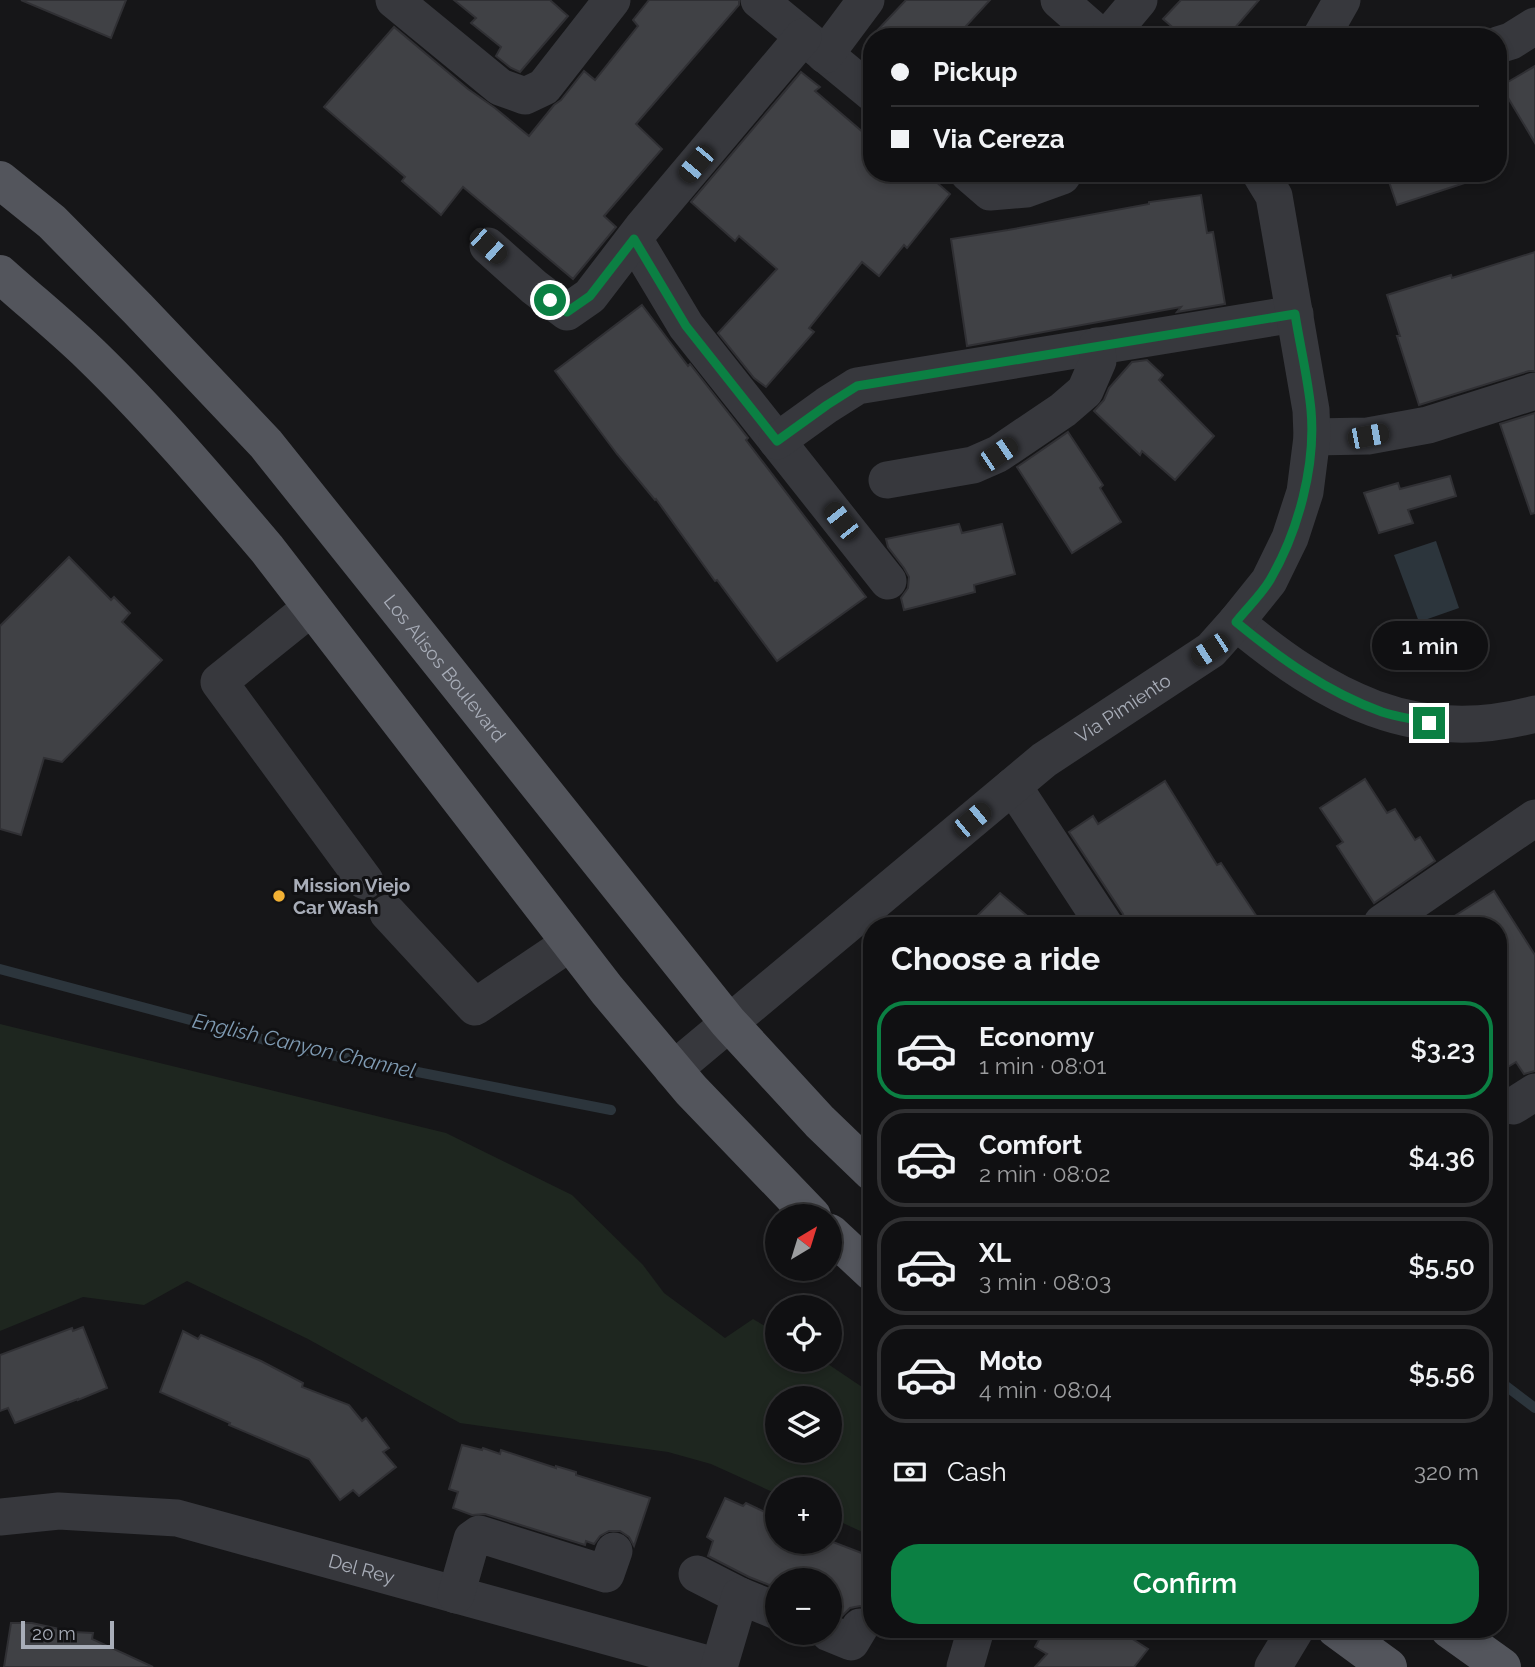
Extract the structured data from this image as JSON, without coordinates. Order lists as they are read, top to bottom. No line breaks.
{"streets":{"main road":["Los Alisos Boulevard"],"street":["Via Pimiento","Del Rey"]},"crossings":[["Los Alisos Boulevard","Via Pimiento"]],"water":["English Canyon Channel"],"places":["Mission Viejo Car Wash"],"scale_bar":"20 m","north":"top right","page":{"banner":["Pickup","Via Cereza"],"bubble":"1 min","heading":"Choose a ride","list":[{"name":"Economy","note":"1 min · 08:01","value":"$3.23"},{"name":"Comfort","note":"2 min · 08:02","value":"$4.36"},{"name":"XL","note":"3 min · 08:03","value":"$5.50"},{"name":"Moto","note":"4 min · 08:04","value":"$5.56"}],"map_buttons":["+","−"],"pay":["Cash","320 m"],"buttons":"Confirm","scale":"20 m"}}
